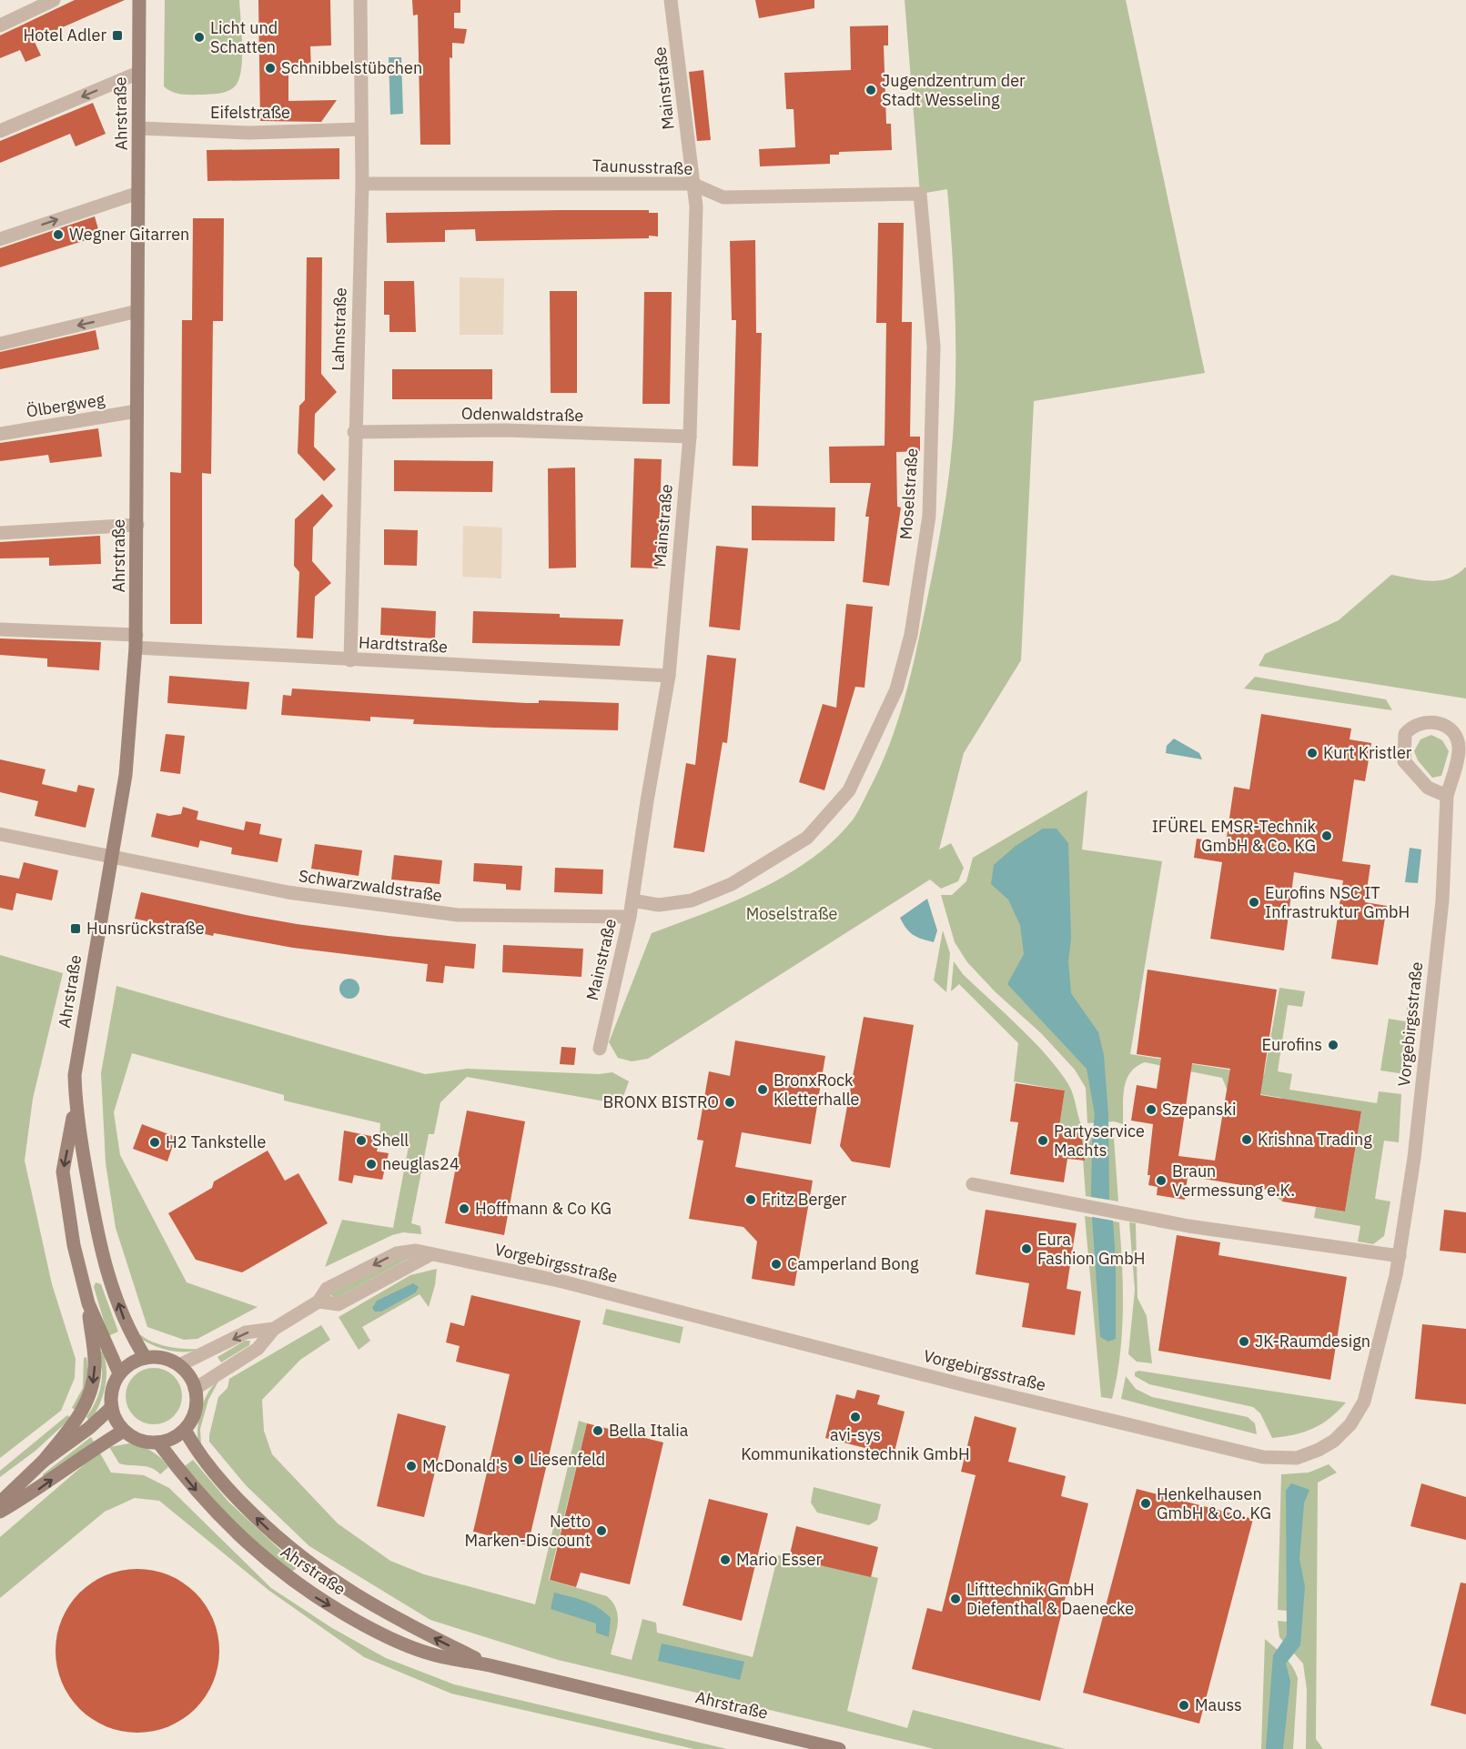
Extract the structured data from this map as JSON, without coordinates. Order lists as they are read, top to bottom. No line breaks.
{"streets":{"main road":["Ahrstraße"],"street":["Mainstraße","Eifelstraße","Taunusstraße","Lahnstraße","Ölbergweg","Odenwaldstraße","Moselstraße","Hardtstraße","Schwarzwaldstraße","Vorgebirgsstraße"]},"crossings":[["Mainstraße","Taunusstraße"],["Mainstraße","Odenwaldstraße"],["Mainstraße","Moselstraße"],["Mainstraße","Hardtstraße"],["Mainstraße","Schwarzwaldstraße"],["Eifelstraße","Ahrstraße"],["Eifelstraße","Lahnstraße"],["Ahrstraße","Ölbergweg"],["Ahrstraße","Hardtstraße"],["Ahrstraße","Schwarzwaldstraße"],["Ahrstraße","Vorgebirgsstraße"],["Taunusstraße","Lahnstraße"],["Taunusstraße","Moselstraße"],["Lahnstraße","Odenwaldstraße"],["Lahnstraße","Hardtstraße"]],"parks":["Moselstraße"],"places":{"transit":["Hotel Adler","Hunsrückstraße"],"other":["Licht und Schatten","Schnibbelstübchen","Jugendzentrum der Stadt Wesseling","Wegner Gitarren","Kurt Kristler","IFÜREL EMSR-Technik GmbH & Co. KG","Eurofins NSC IT Infrastruktur GmbH","Eurofins","BronxRock Kletterhalle","BRONX BISTRO","Szepanski","Krishna Trading","Shell","Partyservice Machts","H2 Tankstelle","neuglas24","Braun Vermessung e.K.","Fritz Berger","Hoffmann & Co KG","Eura Fashion GmbH","Camperland Bong","JK-Raumdesign","avi-sys Kommunikationstechnik GmbH","Bella Italia","Liesenfeld","McDonald's","Henkelhausen GmbH & Co. KG","Netto Marken-Discount","Mario Esser","Lifttechnik GmbH Diefenthal & Daenecke","Mauss"]}}
